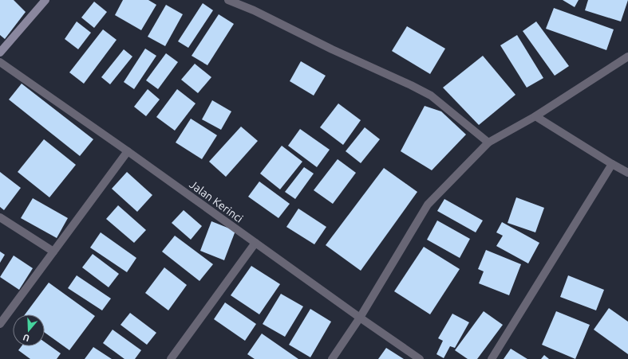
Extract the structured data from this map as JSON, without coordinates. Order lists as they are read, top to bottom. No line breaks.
{"streets":{"street":["Jalan Kerinci"]},"north":"bottom"}
